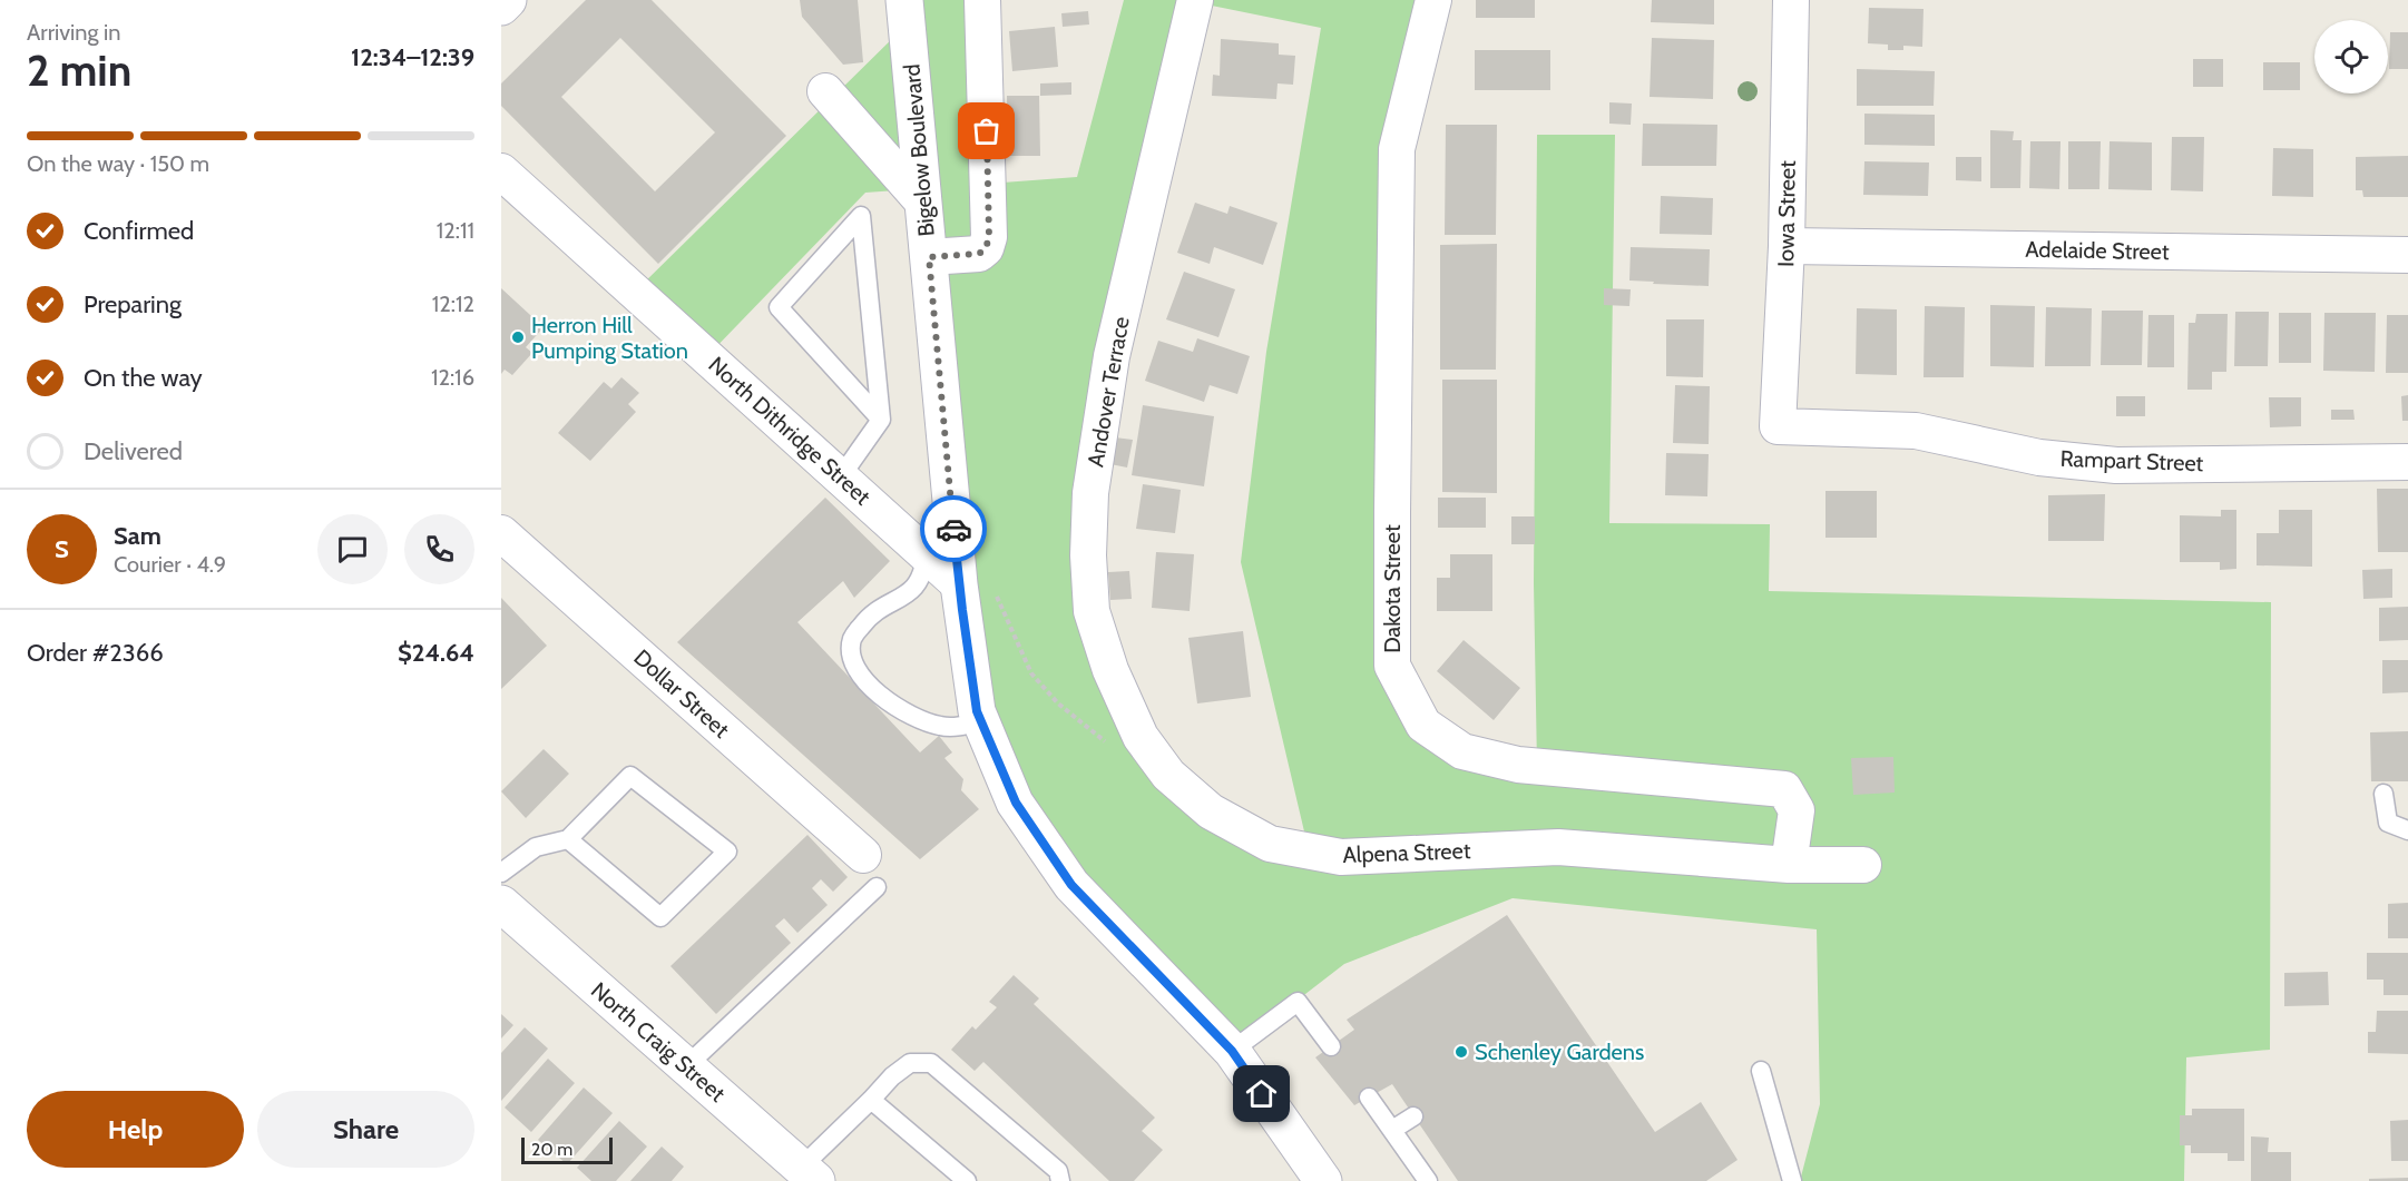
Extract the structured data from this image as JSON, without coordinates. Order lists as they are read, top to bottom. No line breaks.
{"streets":{"main road":["Bigelow Boulevard","North Craig Street"],"street":["Iowa Street","Adelaide Street","Andover Terrace","North Dithridge Street","Rampart Street","Dakota Street","Dollar Street","Alpena Street"]},"crossings":[["Bigelow Boulevard","North Dithridge Street"],["Iowa Street","Adelaide Street"],["Iowa Street","Rampart Street"],["Andover Terrace","Alpena Street"],["Dakota Street","Alpena Street"]],"places":["Herron Hill Pumping Station","Schenley Gardens"],"scale_bar":"20 m","page":{"heading":["2 min","Arriving in","12:34–12:39"],"panel":["Sam","Courier · 4.9","Order #2366","$24.64"],"bar":"On the way · 150 m","list":[["Confirmed","12:11"],["Preparing","12:12"],["On the way","12:16"],"Delivered"],"round":"S","buttons":["Help","Share"],"scale":"20 m"}}
